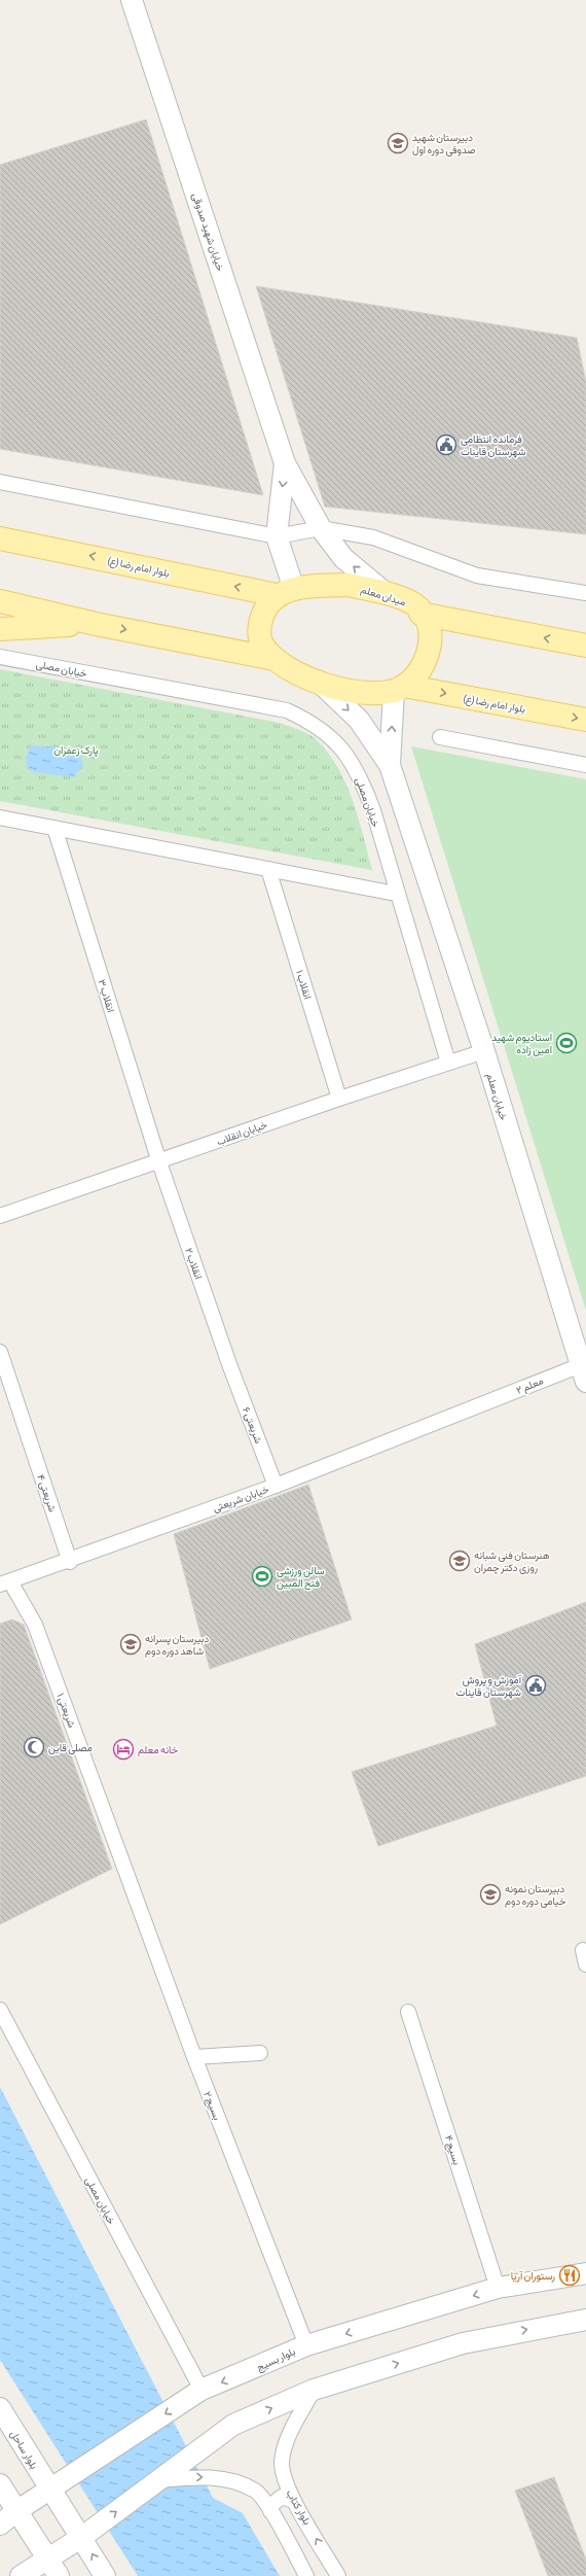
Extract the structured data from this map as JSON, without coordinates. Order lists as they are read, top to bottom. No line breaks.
{"streets":{"main road":["خیابان شهید صدوقی","بلوار امام رضا (ع)","میدان معلم","خیابان معلم","بلوار بسیج","بلوار ساحل"],"street":["خیابان مصلی","انقلاب ۱","انقلاب ۳","خیابان انقلاب","انقلاب ۲","معلم ۲","شریعتی ۶","شریعتی ۴","خیابان شریعتی","شریعتی ۱","بسیج ۲","بسیج ۴","بلوار کتاب"]},"crossings":[["بلوار امام رضا (ع)","میدان معلم"],["خیابان مصلی","خیابان انقلاب"],["خیابان مصلی","بلوار بسیج"],["انقلاب ۱","خیابان انقلاب"],["انقلاب ۳","خیابان انقلاب"],["انقلاب ۳","انقلاب ۲"],["خیابان معلم","خیابان انقلاب"],["خیابان معلم","معلم ۲"],["خیابان انقلاب","انقلاب ۲"],["انقلاب ۲","شریعتی ۶"],["معلم ۲","خیابان شریعتی"],["شریعتی ۶","خیابان شریعتی"],["شریعتی ۴","خیابان شریعتی"],["خیابان شریعتی","شریعتی ۱"],["شریعتی ۱","بسیج ۲"],["بسیج ۲","بلوار بسیج"],["بسیج ۴","بلوار بسیج"],["بلوار بسیج","بلوار ساحل"]],"parks":["پارک زعفران"],"places":{"school or university":["دبیرستان شهید صدوقی دوره اول","هنرستان فنی شبانه روزی دکتر چمران","دبیرستان پسرانه شاهد دوره دوم","دبیرستان نمونه خیامی دوره دوم"],"public building":["فرمانده انتظامی شهرستان قاینات","آموزش و پروش شهرستان قاینات"],"sports":["استادیوم شهید امین زاده","سالن ورزشی فتح المبین"],"mosque":["مصلی قاین"],"hotel":["خانه معلم"],"restaurant":["رستوران آریا"]}}
